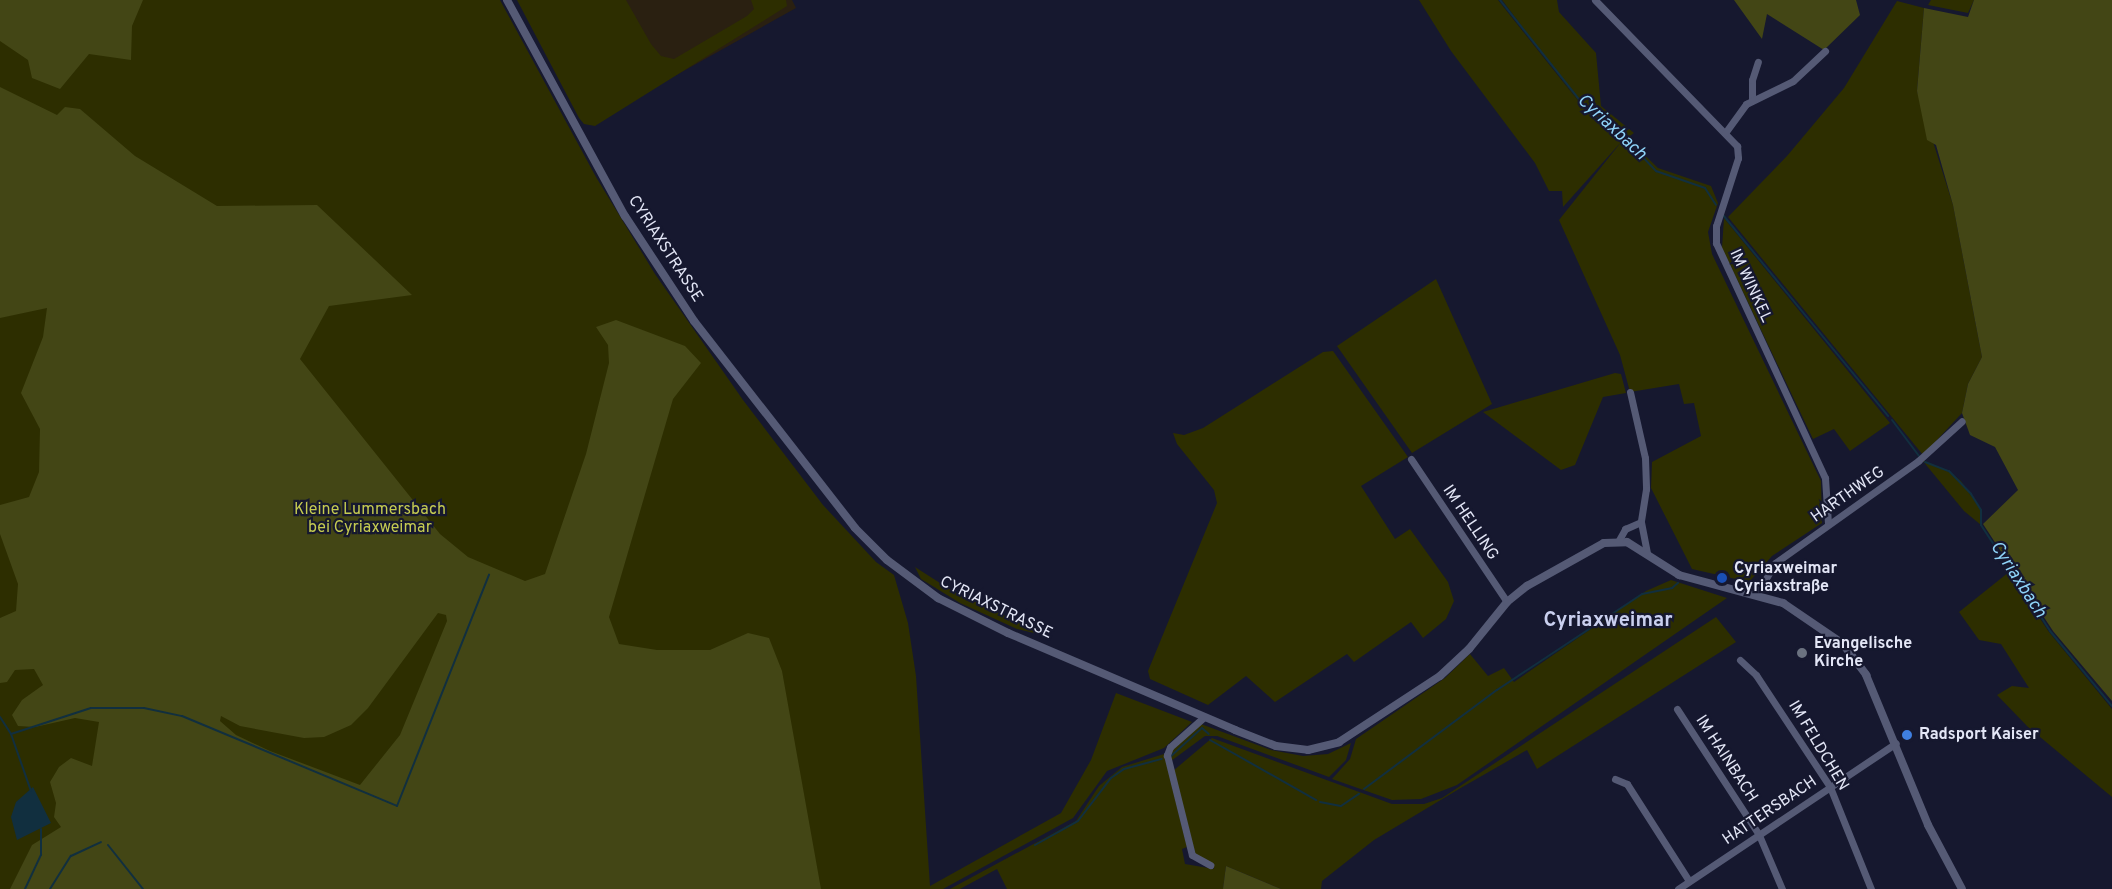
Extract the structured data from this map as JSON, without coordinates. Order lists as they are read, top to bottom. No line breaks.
{"streets":{"street":["CYRIAXSTRASSE","IM WINKEL","HARTHWEG","IM HELLING","IM FELDCHEN","IM HAINBACH","HATTERSBACH"]},"crossings":[["CYRIAXSTRASSE","IM HELLING"],["IM WINKEL","HARTHWEG"],["IM FELDCHEN","HATTERSBACH"],["IM HAINBACH","HATTERSBACH"]],"districts":["Cyriaxweimar"],"water":["Cyriaxbach"],"parks":["Kleine Lummersbach bei Cyriaxweimar"],"places":["Cyriaxweimar Cyriaxstraße","Evangelische Kirche","Radsport Kaiser"]}
